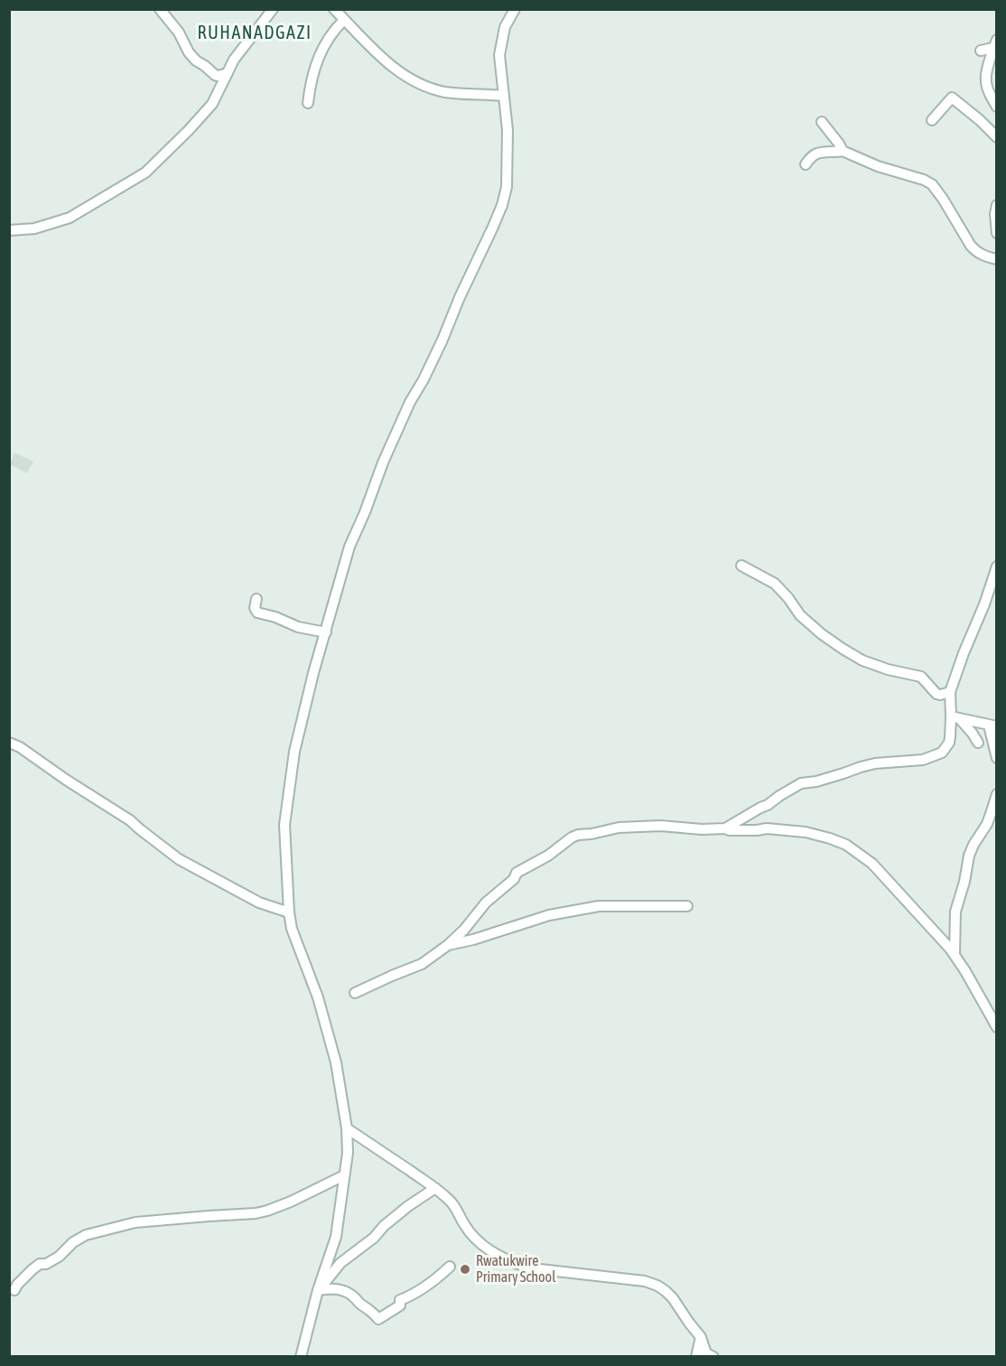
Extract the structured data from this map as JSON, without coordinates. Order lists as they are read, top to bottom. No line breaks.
{"districts":["RUHANADGAZI"],"places":["Rwatukwire Primary School"]}
